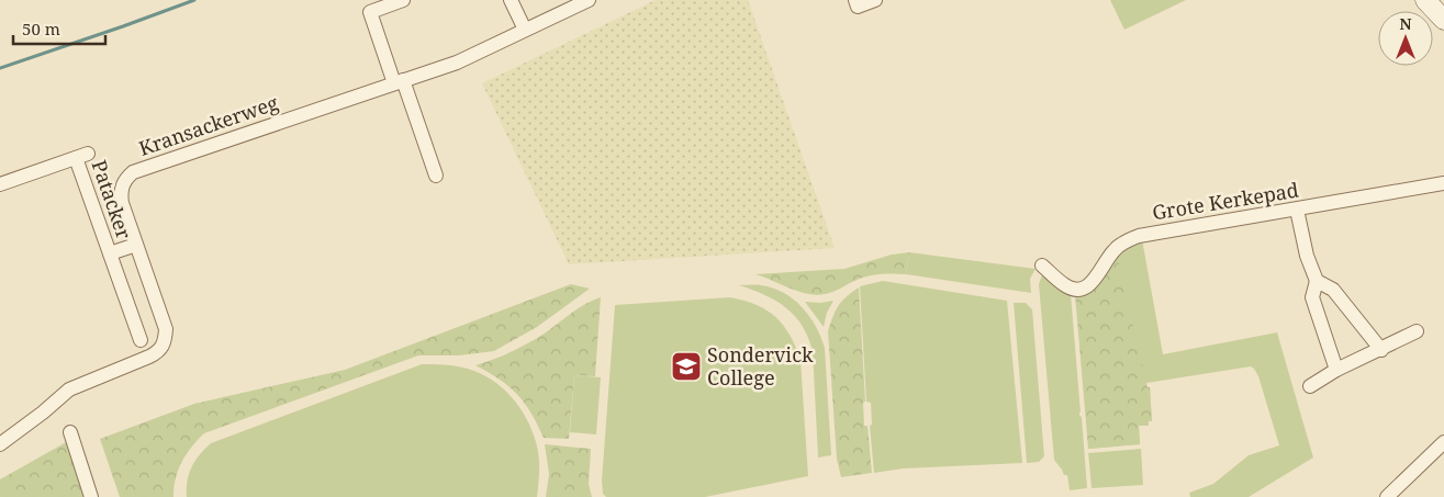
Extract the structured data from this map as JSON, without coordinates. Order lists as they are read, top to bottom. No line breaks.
{"streets":{"street":["Kransackerweg","Patacker","Grote Kerkepad"]},"crossings":[["Kransackerweg","Patacker"]],"places":{"school or university":["Sondervick College"]},"scale_bar":"50 m","north":"top"}
